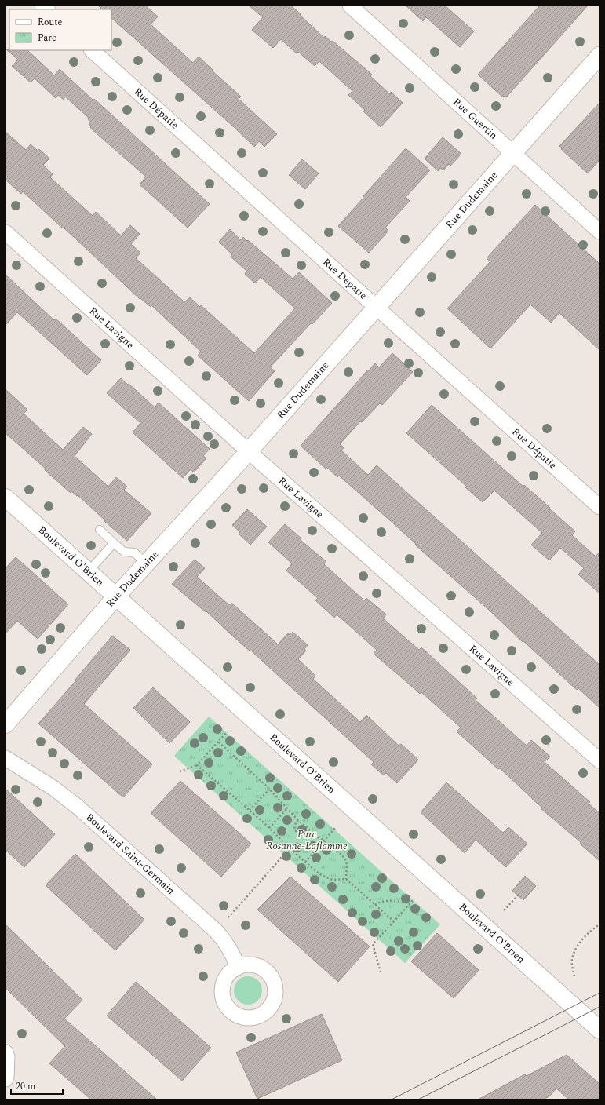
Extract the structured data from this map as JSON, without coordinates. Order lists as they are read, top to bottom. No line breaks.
{"streets":{"street":["Rue Dépatie","Rue Guertin","Rue Dudemaine","Rue Lavigne","Boulevard O'Brien","Boulevard Saint-Germain"]},"crossings":[["Rue Dépatie","Rue Dudemaine"],["Rue Guertin","Rue Dudemaine"],["Rue Dudemaine","Rue Lavigne"],["Rue Dudemaine","Boulevard O'Brien"]],"parks":["Parc Rosanne-Laflamme"],"legend":["Route","Parc"],"scale_bar":"20 m"}
